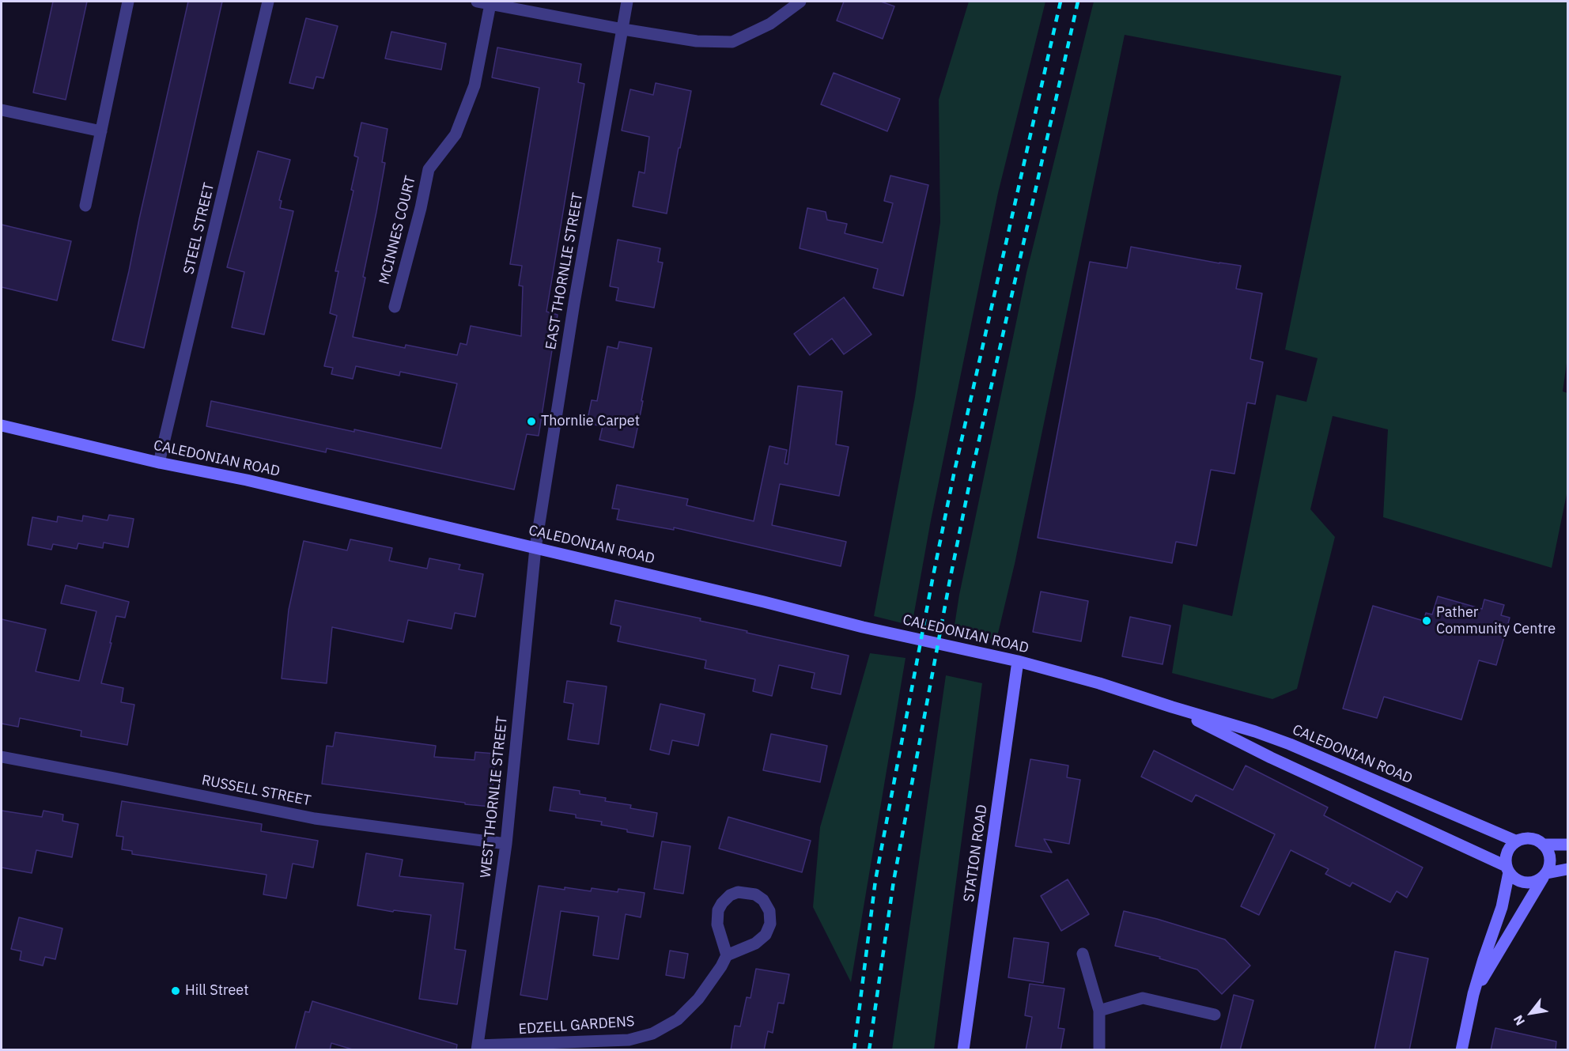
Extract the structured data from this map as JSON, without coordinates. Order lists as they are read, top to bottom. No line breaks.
{"streets":{"main road":["CALEDONIAN ROAD","STATION ROAD"],"street":["STEEL STREET","MCINNES COURT","EAST THORNLIE STREET","RUSSELL STREET","WEST THORNLIE STREET","EDZELL GARDENS"]},"crossings":[["STEEL STREET","CALEDONIAN ROAD"],["EAST THORNLIE STREET","CALEDONIAN ROAD"],["EAST THORNLIE STREET","WEST THORNLIE STREET"],["CALEDONIAN ROAD","WEST THORNLIE STREET"],["CALEDONIAN ROAD","STATION ROAD"],["RUSSELL STREET","WEST THORNLIE STREET"],["WEST THORNLIE STREET","EDZELL GARDENS"]],"places":["Thornlie Carpet","Pather Community Centre","Hill Street"],"north":"bottom left"}
